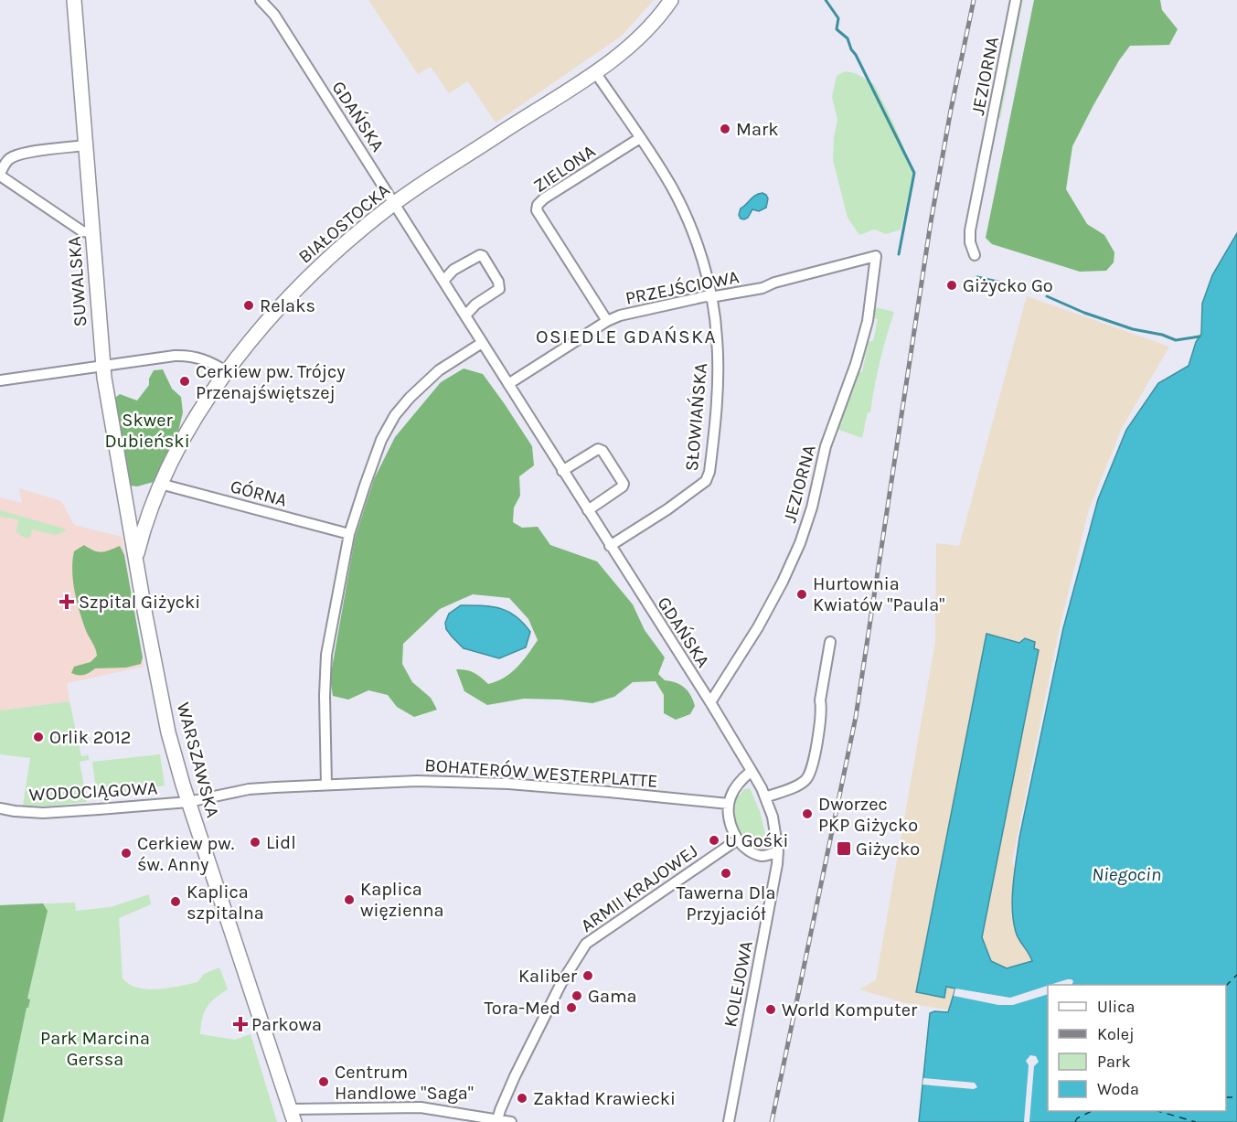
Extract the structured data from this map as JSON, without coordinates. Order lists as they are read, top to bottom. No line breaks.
{"streets":{"street":["JEZIORNA","GDAŃSKA","ZIELONA","BIAŁOSTOCKA","SUWALSKA","PRZEJŚCIOWA","SŁOWIAŃSKA","GÓRNA","WARSZAWSKA","BOHATERÓW WESTERPLATTE","WODOCIĄGOWA","ARMII KRAJOWEJ","KOLEJOWA"]},"crossings":[["JEZIORNA","GDAŃSKA"],["JEZIORNA","PRZEJŚCIOWA"],["GDAŃSKA","BIAŁOSTOCKA"],["GDAŃSKA","PRZEJŚCIOWA"],["GDAŃSKA","SŁOWIAŃSKA"],["GDAŃSKA","KOLEJOWA"],["ZIELONA","PRZEJŚCIOWA"],["ZIELONA","SŁOWIAŃSKA"],["BIAŁOSTOCKA","SUWALSKA"],["BIAŁOSTOCKA","SŁOWIAŃSKA"],["BIAŁOSTOCKA","GÓRNA"],["BIAŁOSTOCKA","WARSZAWSKA"],["SUWALSKA","WARSZAWSKA"],["PRZEJŚCIOWA","SŁOWIAŃSKA"],["WARSZAWSKA","BOHATERÓW WESTERPLATTE"],["WARSZAWSKA","WODOCIĄGOWA"],["BOHATERÓW WESTERPLATTE","WODOCIĄGOWA"]],"districts":["OSIEDLE GDAŃSKA"],"water":["Niegocin"],"parks":["Skwer Dubieński","Park Marcina Gerssa"],"places":{"other":["Mark","Giżycko Go","Relaks","Cerkiew pw. Trójcy Przenajświętszej","Hurtownia Kwiatów \"Paula\"","Orlik 2012","Dworzec PKP Giżycko","U Gośki","Lidl","Cerkiew pw. św. Anny","Tawerna Dla Przyjaciół","Kaplica więzienna","Kaplica szpitalna","Kaliber","Gama","Tora-Med","World Komputer","Centrum Handlowe \"Saga\"","Zakład Krawiecki"],"health":["Szpital Giżycki","Parkowa"],"transit":["Giżycko"]},"legend":["Ulica","Kolej","Park","Woda"]}
